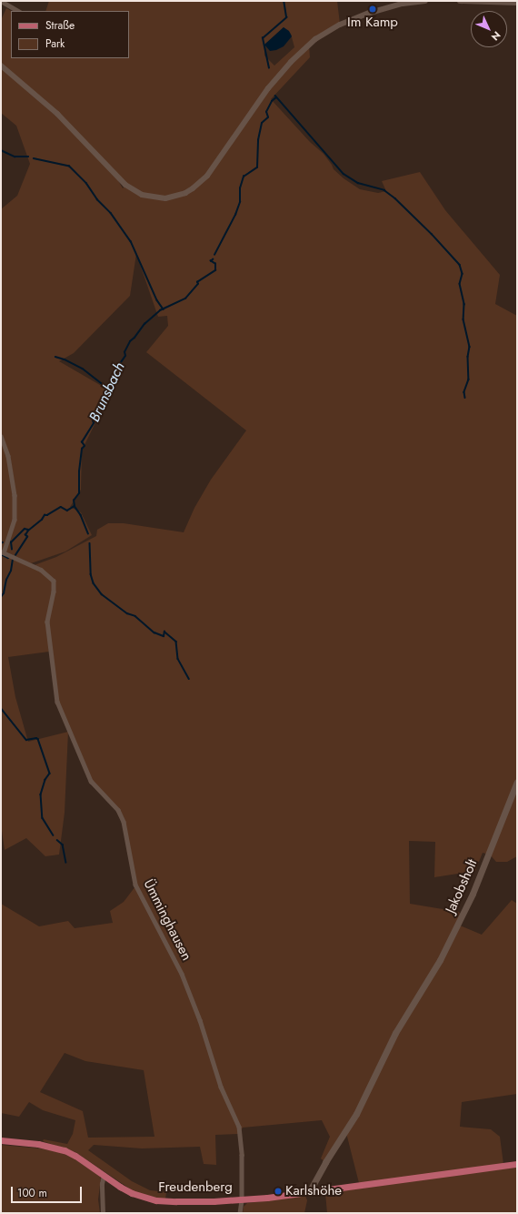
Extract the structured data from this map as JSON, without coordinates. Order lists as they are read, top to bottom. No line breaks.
{"streets":{"main road":["Jakobsholt","Freudenberg"],"street":["Ümminghausen"]},"crossings":[["Jakobsholt","Freudenberg"],["Ümminghausen","Freudenberg"]],"water":["Brunsbach"],"places":["Im Kamp","Karlshöhe"],"legend":["Straße","Park"],"scale_bar":"100 m","north":"bottom right"}
